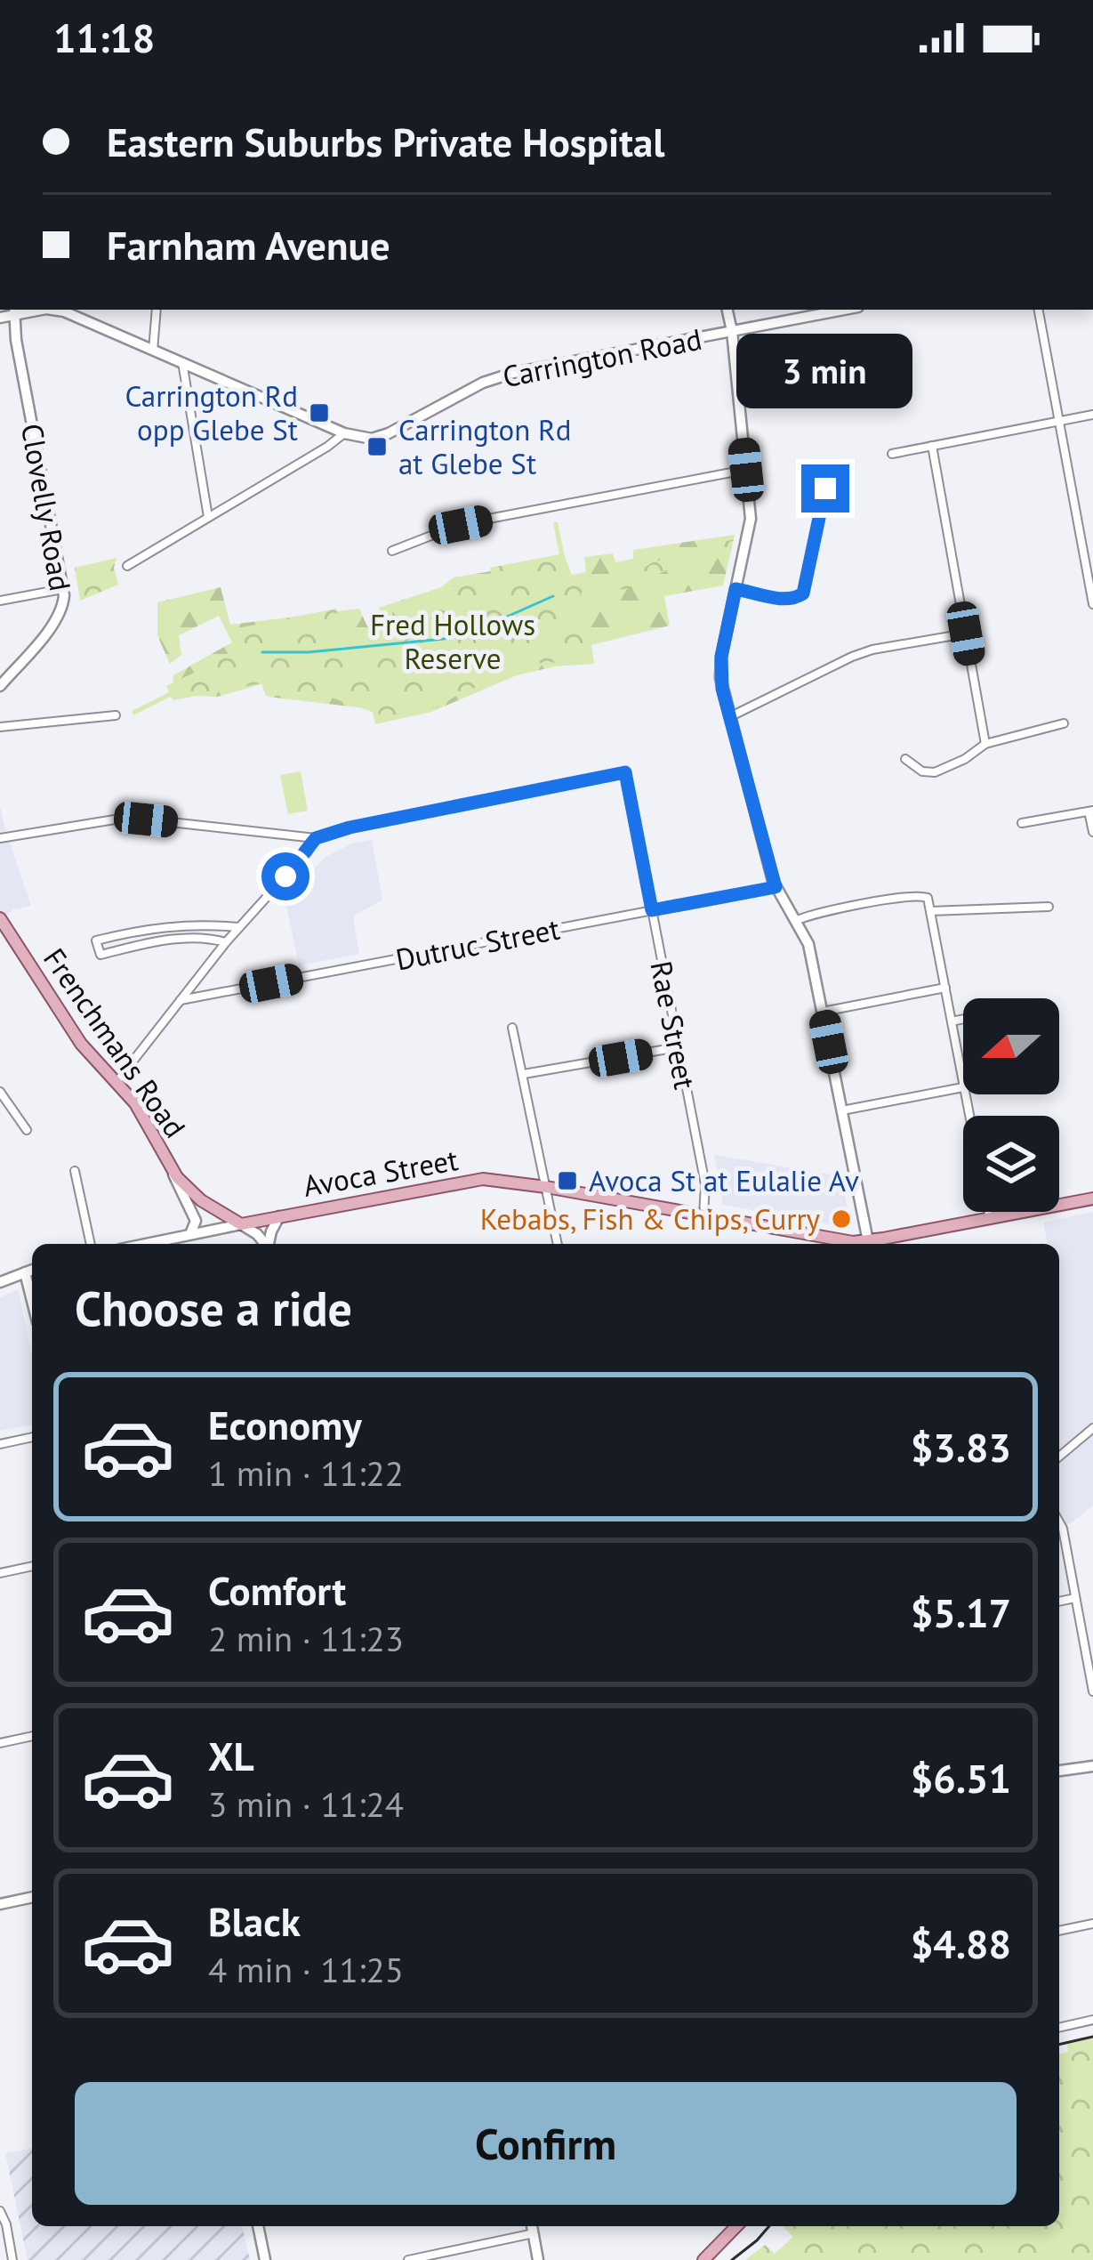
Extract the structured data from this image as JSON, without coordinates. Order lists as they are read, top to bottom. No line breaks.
{"streets":{"main road":["Carrington Road","Clovelly Road","Frenchmans Road","Avoca Street"],"street":["Dutruc Street","Rae Street"]},"crossings":[["Carrington Road","Clovelly Road"],["Dutruc Street","Rae Street"],["Rae Street","Avoca Street"],["Frenchmans Road","Avoca Street"]],"parks":["Fred Hollows Reserve"],"places":{"transit":["Carrington Rd opp Glebe St","Carrington Rd at Glebe St","Avoca St at Eulalie Av"],"other":["Kebabs, Fish & Chips, Curry"]},"north":"left","page":{"status":"11:18","banner":["Eastern Suburbs Private Hospital","Farnham Avenue"],"bubble":"3 min","heading":"Choose a ride","list":[{"name":"Economy","note":"1 min · 11:22","value":"$3.83"},{"name":"Comfort","note":"2 min · 11:23","value":"$5.17"},{"name":"XL","note":"3 min · 11:24","value":"$6.51"},{"name":"Black","note":"4 min · 11:25","value":"$4.88"}],"buttons":"Confirm"}}
